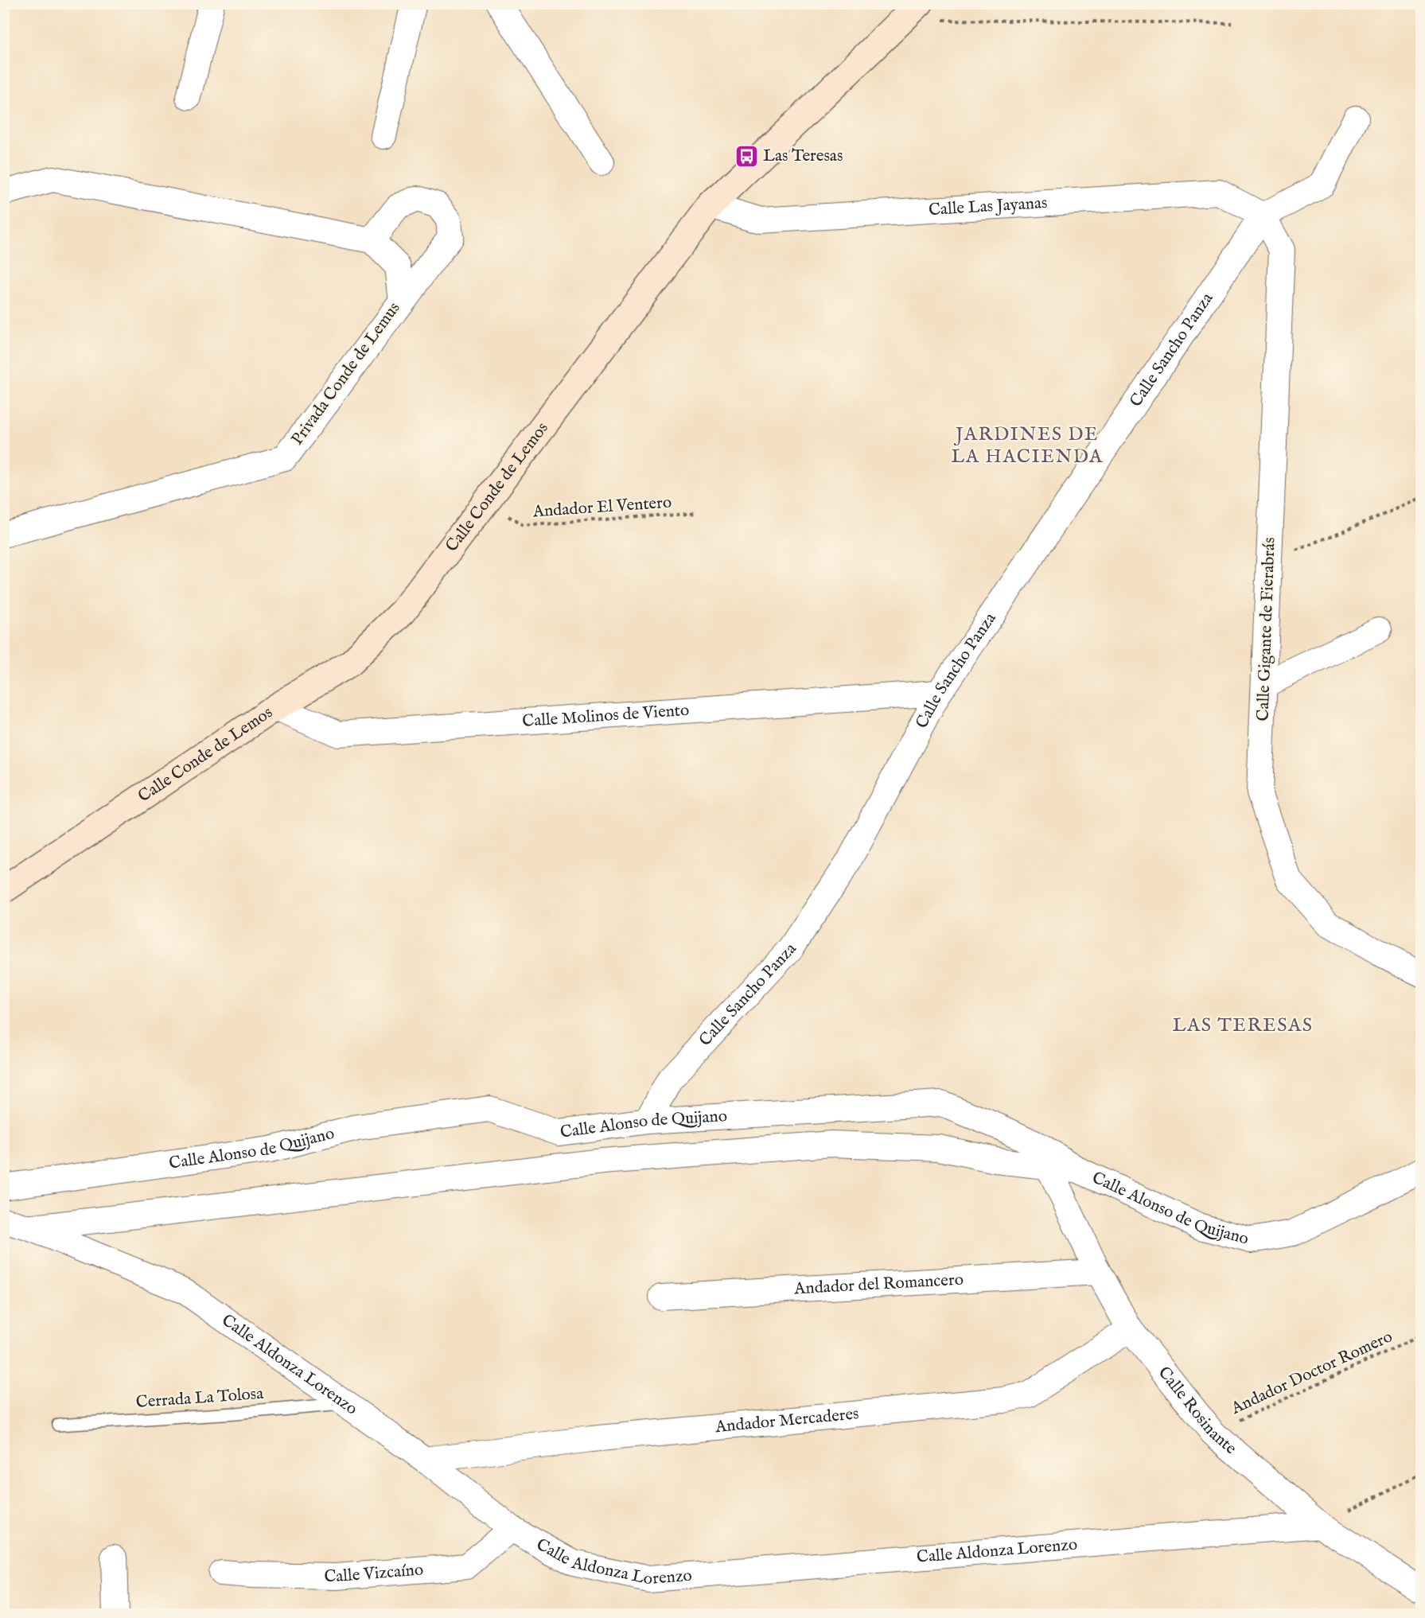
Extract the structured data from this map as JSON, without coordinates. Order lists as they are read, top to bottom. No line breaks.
{"streets":{"street":["Calle Las Jayanas","Calle Sancho Panza","Privada Conde de Lemus","Calle Conde de Lemos","Calle Gigante de Fierabrás","Calle Molinos de Viento","Calle Alonso de Quijano","Andador del Romancero","Calle Aldonza Lorenzo","Calle Rosinante","Andador Mercaderes","Calle Vizcaíno"],"lane":["Cerrada La Tolosa"],"path":["Andador El Ventero","Andador Doctor Romero"]},"crossings":[["Calle Las Jayanas","Calle Sancho Panza"],["Calle Las Jayanas","Calle Conde de Lemos"],["Calle Las Jayanas","Calle Gigante de Fierabrás"],["Calle Sancho Panza","Calle Gigante de Fierabrás"],["Calle Sancho Panza","Calle Molinos de Viento"],["Calle Sancho Panza","Calle Alonso de Quijano"],["Calle Conde de Lemos","Andador El Ventero"],["Calle Conde de Lemos","Calle Molinos de Viento"],["Calle Alonso de Quijano","Calle Aldonza Lorenzo"],["Calle Alonso de Quijano","Calle Rosinante"],["Andador del Romancero","Calle Rosinante"],["Calle Aldonza Lorenzo","Cerrada La Tolosa"],["Calle Aldonza Lorenzo","Calle Rosinante"],["Calle Aldonza Lorenzo","Andador Mercaderes"],["Calle Aldonza Lorenzo","Calle Vizcaíno"],["Andador Doctor Romero","Calle Rosinante"],["Calle Rosinante","Andador Mercaderes"]],"districts":["JARDINES DE LA HACIENDA","LAS TERESAS"],"places":{"bus stop":["Las Teresas"]}}
